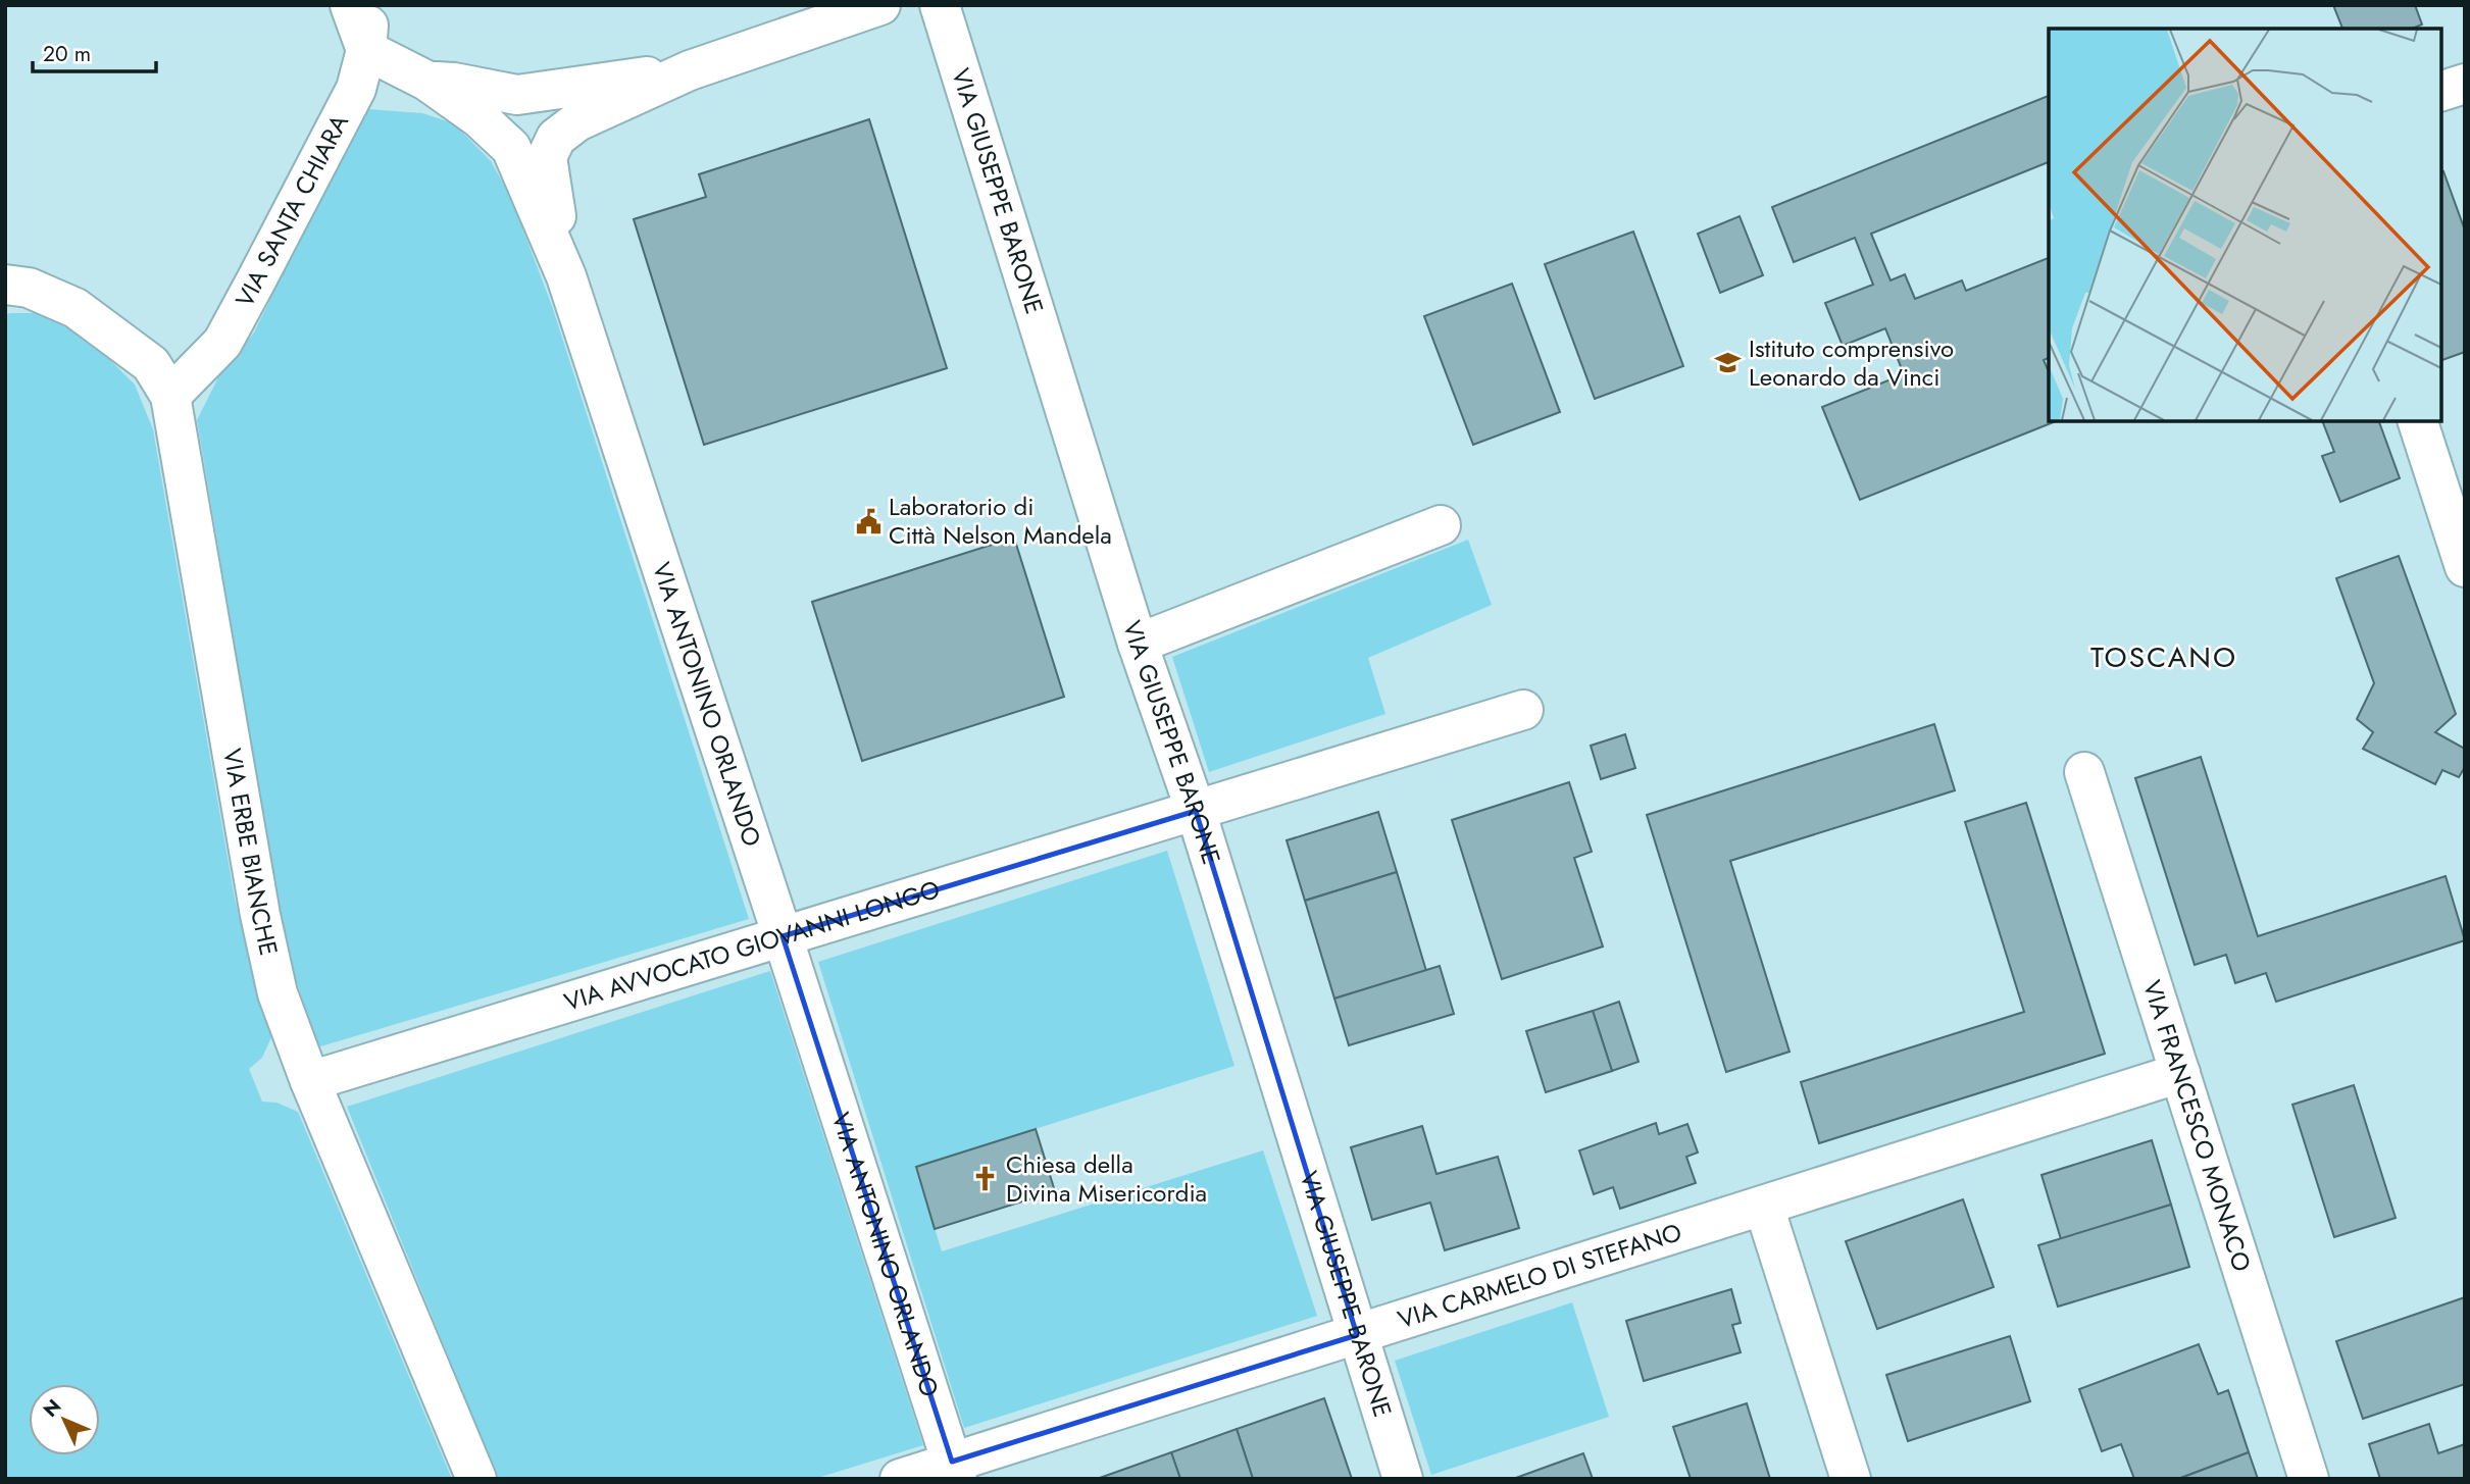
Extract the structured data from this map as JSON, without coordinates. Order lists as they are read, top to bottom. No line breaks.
{"streets":{"street":["VIA GIUSEPPE BARONE","VIA SANTA CHIARA","VIA ANTONINO ORLANDO","VIA ERBE BIANCHE","VIA AVVOCATO GIOVANNI LONGO","VIA FRANCESCO MONACO","VIA CARMELO DI STEFANO"]},"crossings":[["VIA GIUSEPPE BARONE","VIA AVVOCATO GIOVANNI LONGO"],["VIA GIUSEPPE BARONE","VIA CARMELO DI STEFANO"],["VIA SANTA CHIARA","VIA ANTONINO ORLANDO"],["VIA SANTA CHIARA","VIA ERBE BIANCHE"],["VIA ANTONINO ORLANDO","VIA AVVOCATO GIOVANNI LONGO"],["VIA ANTONINO ORLANDO","VIA CARMELO DI STEFANO"],["VIA ERBE BIANCHE","VIA AVVOCATO GIOVANNI LONGO"],["VIA FRANCESCO MONACO","VIA CARMELO DI STEFANO"]],"districts":["TOSCANO"],"places":{"school or university":["Istituto comprensivo Leonardo da Vinci"],"public building":["Laboratorio di Città Nelson Mandela"],"church":["Chiesa della Divina Misericordia"]},"scale_bar":"20 m","north":"top left"}
